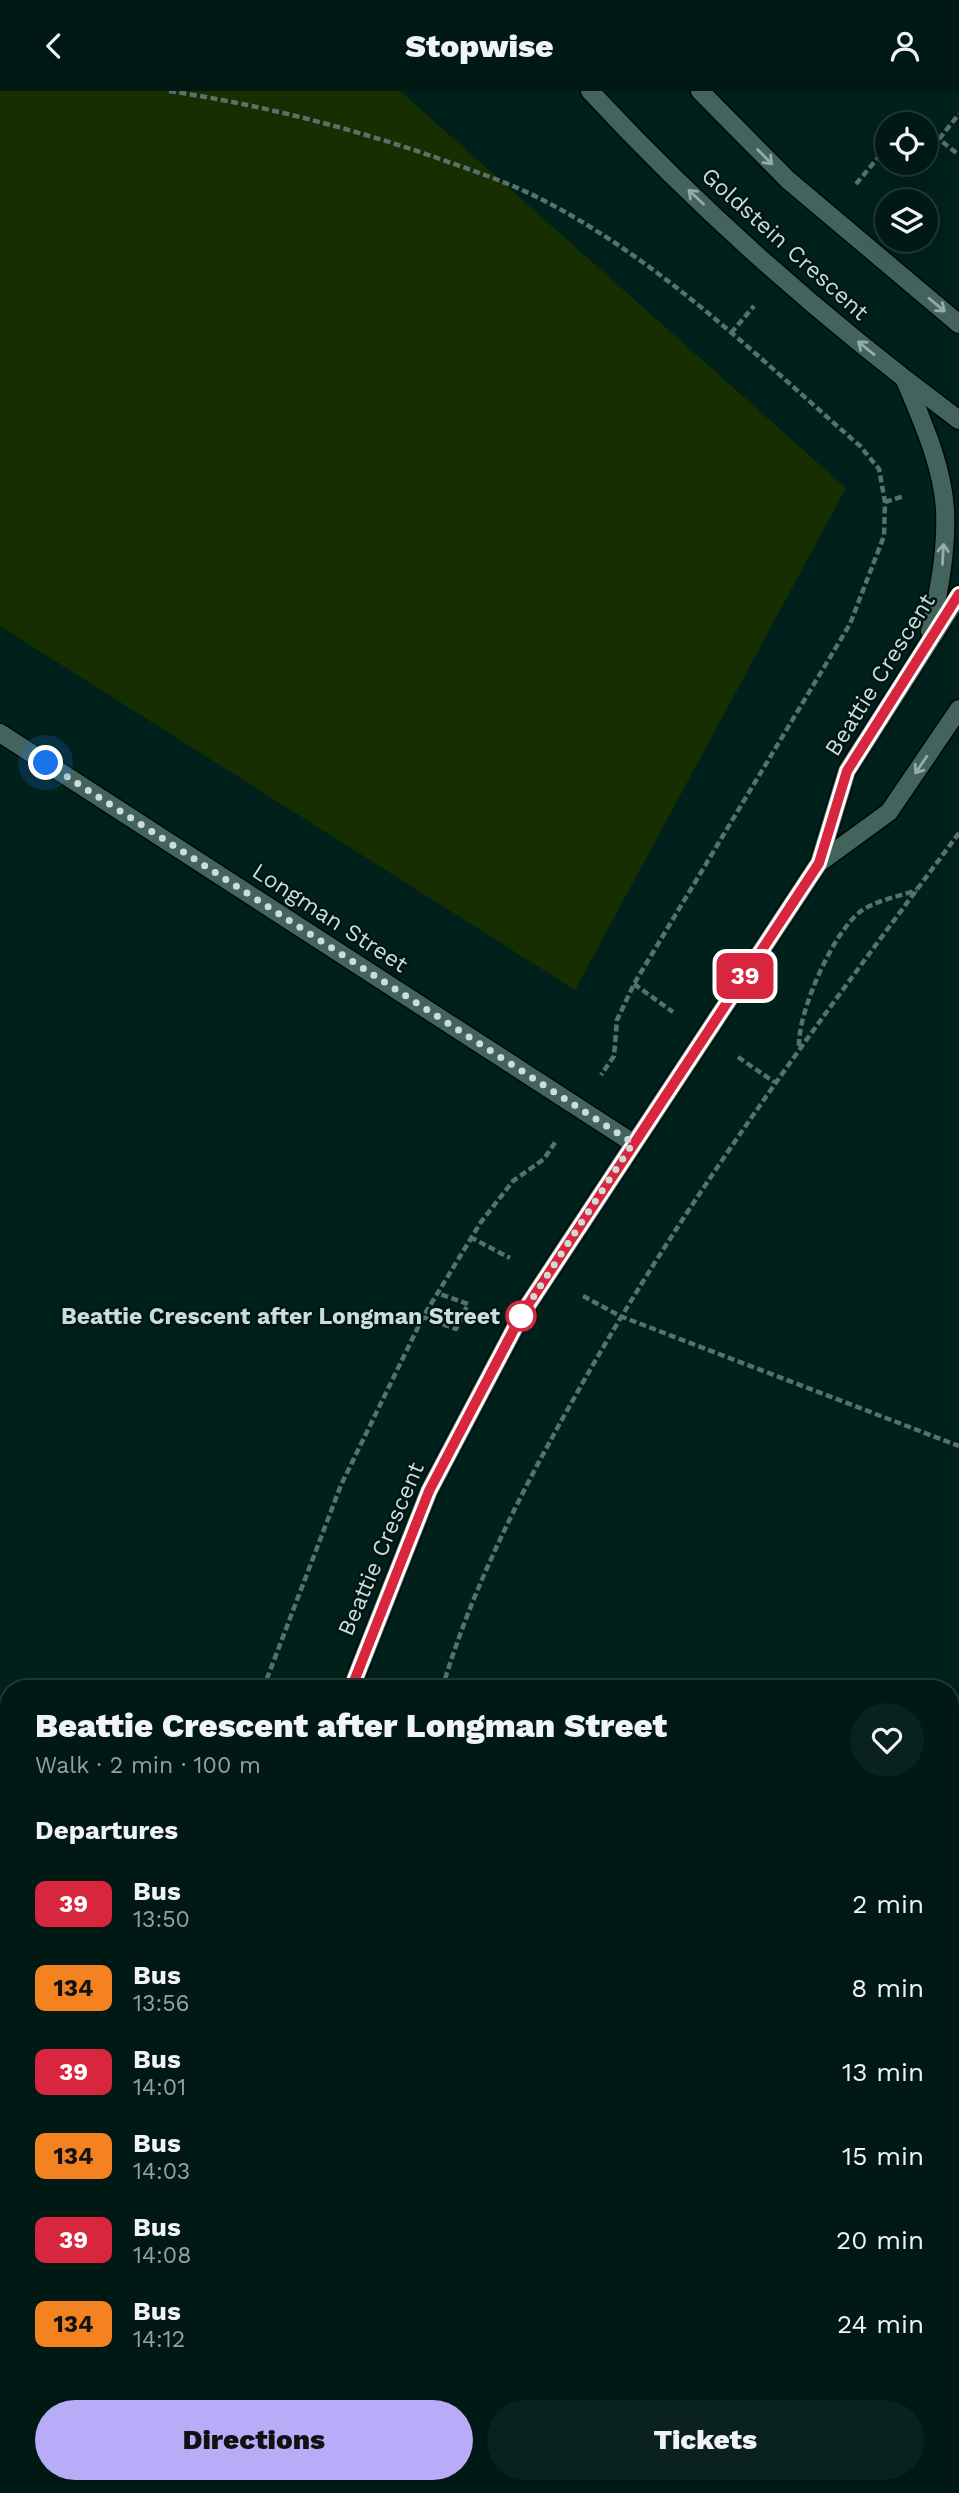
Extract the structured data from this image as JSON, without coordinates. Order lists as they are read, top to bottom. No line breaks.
{"streets":{"street":["Goldstein Crescent","Beattie Crescent","Longman Street"]},"crossings":[["Beattie Crescent","Longman Street"]],"places":["Beattie Crescent after Longman Street"],"lines":["bus line 39"],"page":{"header":"Stopwise","on_map":"39","heading":[["Beattie Crescent after Longman Street","Walk · 2 min · 100 m"],"Departures"],"list":[{"mark":"39","name":"Bus","note":"13:50","value":"2 min"},{"mark":"134","name":"Bus","note":"13:56","value":"8 min"},{"mark":"39","name":"Bus","note":"14:01","value":"13 min"},{"mark":"134","name":"Bus","note":"14:03","value":"15 min"},{"mark":"39","name":"Bus","note":"14:08","value":"20 min"},{"mark":"134","name":"Bus","note":"14:12","value":"24 min"}],"buttons":["Directions","Tickets"]}}
